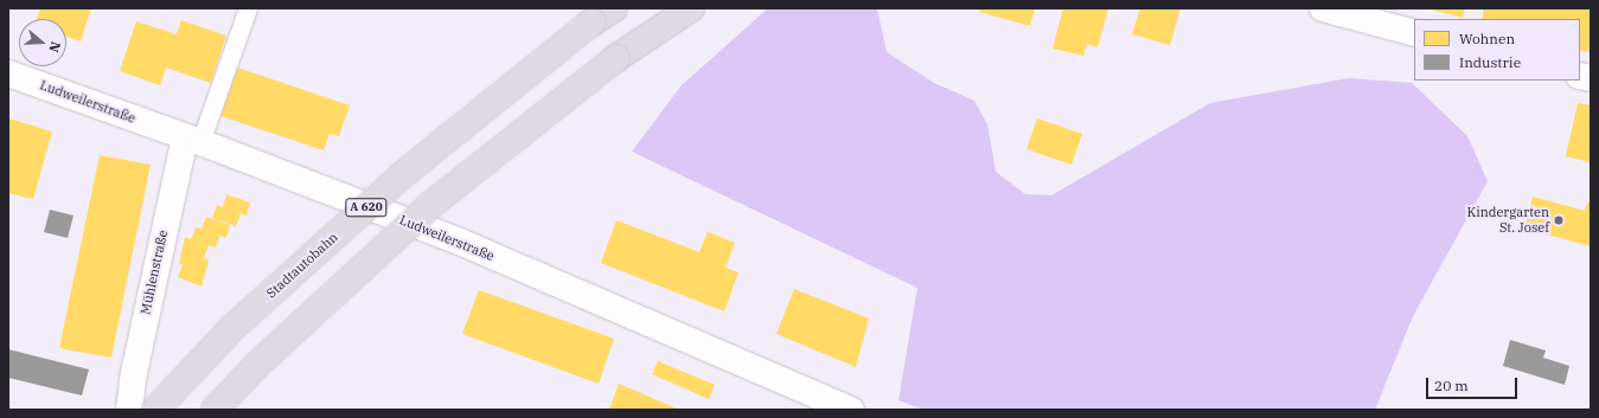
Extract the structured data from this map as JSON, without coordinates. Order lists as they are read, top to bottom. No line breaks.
{"streets":{"highway":["A 620","Stadtautobahn"],"main road":["Ludweilerstraße","Mühlenstraße"]},"crossings":[["Ludweilerstraße","Mühlenstraße"]],"places":["Kindergarten St. Josef"],"legend":["Wohnen","Industrie"],"scale_bar":"20 m","north":"right"}
